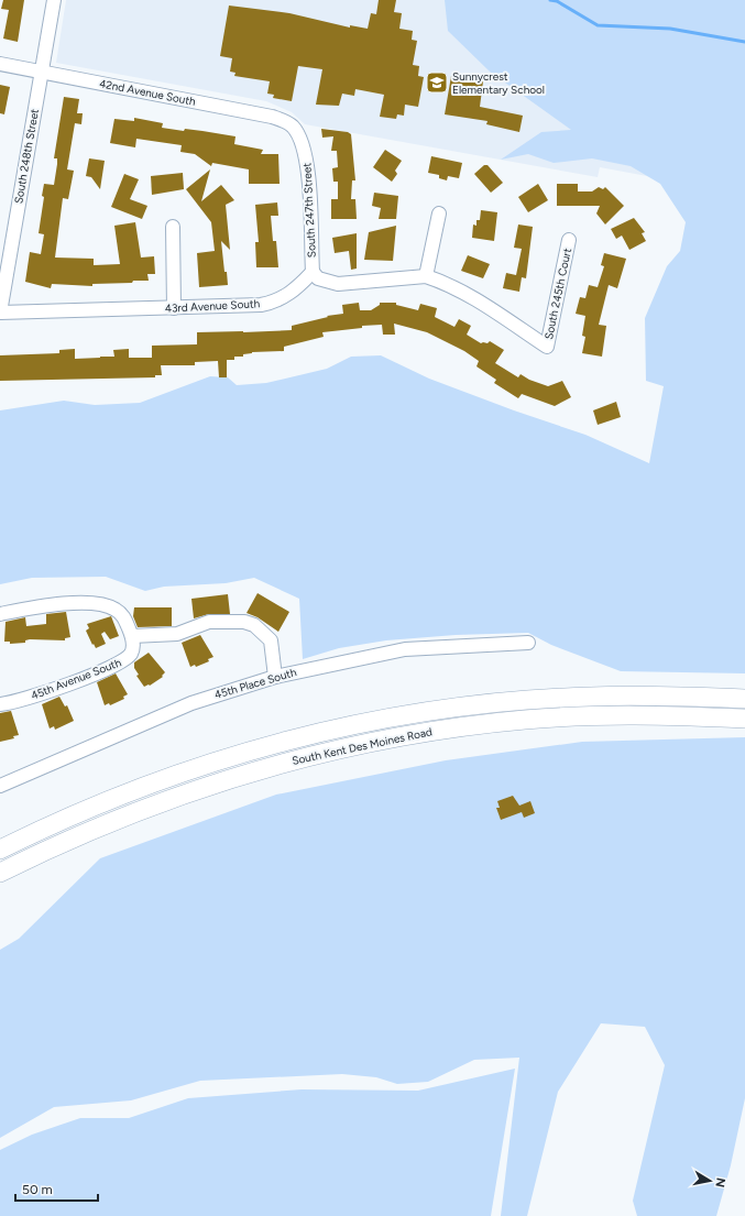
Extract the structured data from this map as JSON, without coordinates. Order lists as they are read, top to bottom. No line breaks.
{"streets":{"highway":["South Kent Des Moines Road"],"street":["42nd Avenue South","South 248th Street","South 247th Street","South 245th Court","43rd Avenue South","45th Avenue South","45th Place South"]},"crossings":[["42nd Avenue South","South 248th Street"],["42nd Avenue South","South 247th Street"],["South 248th Street","43rd Avenue South"],["South 247th Street","43rd Avenue South"]],"places":{"school or university":["Sunnycrest Elementary School"]},"scale_bar":"50 m","north":"right"}
